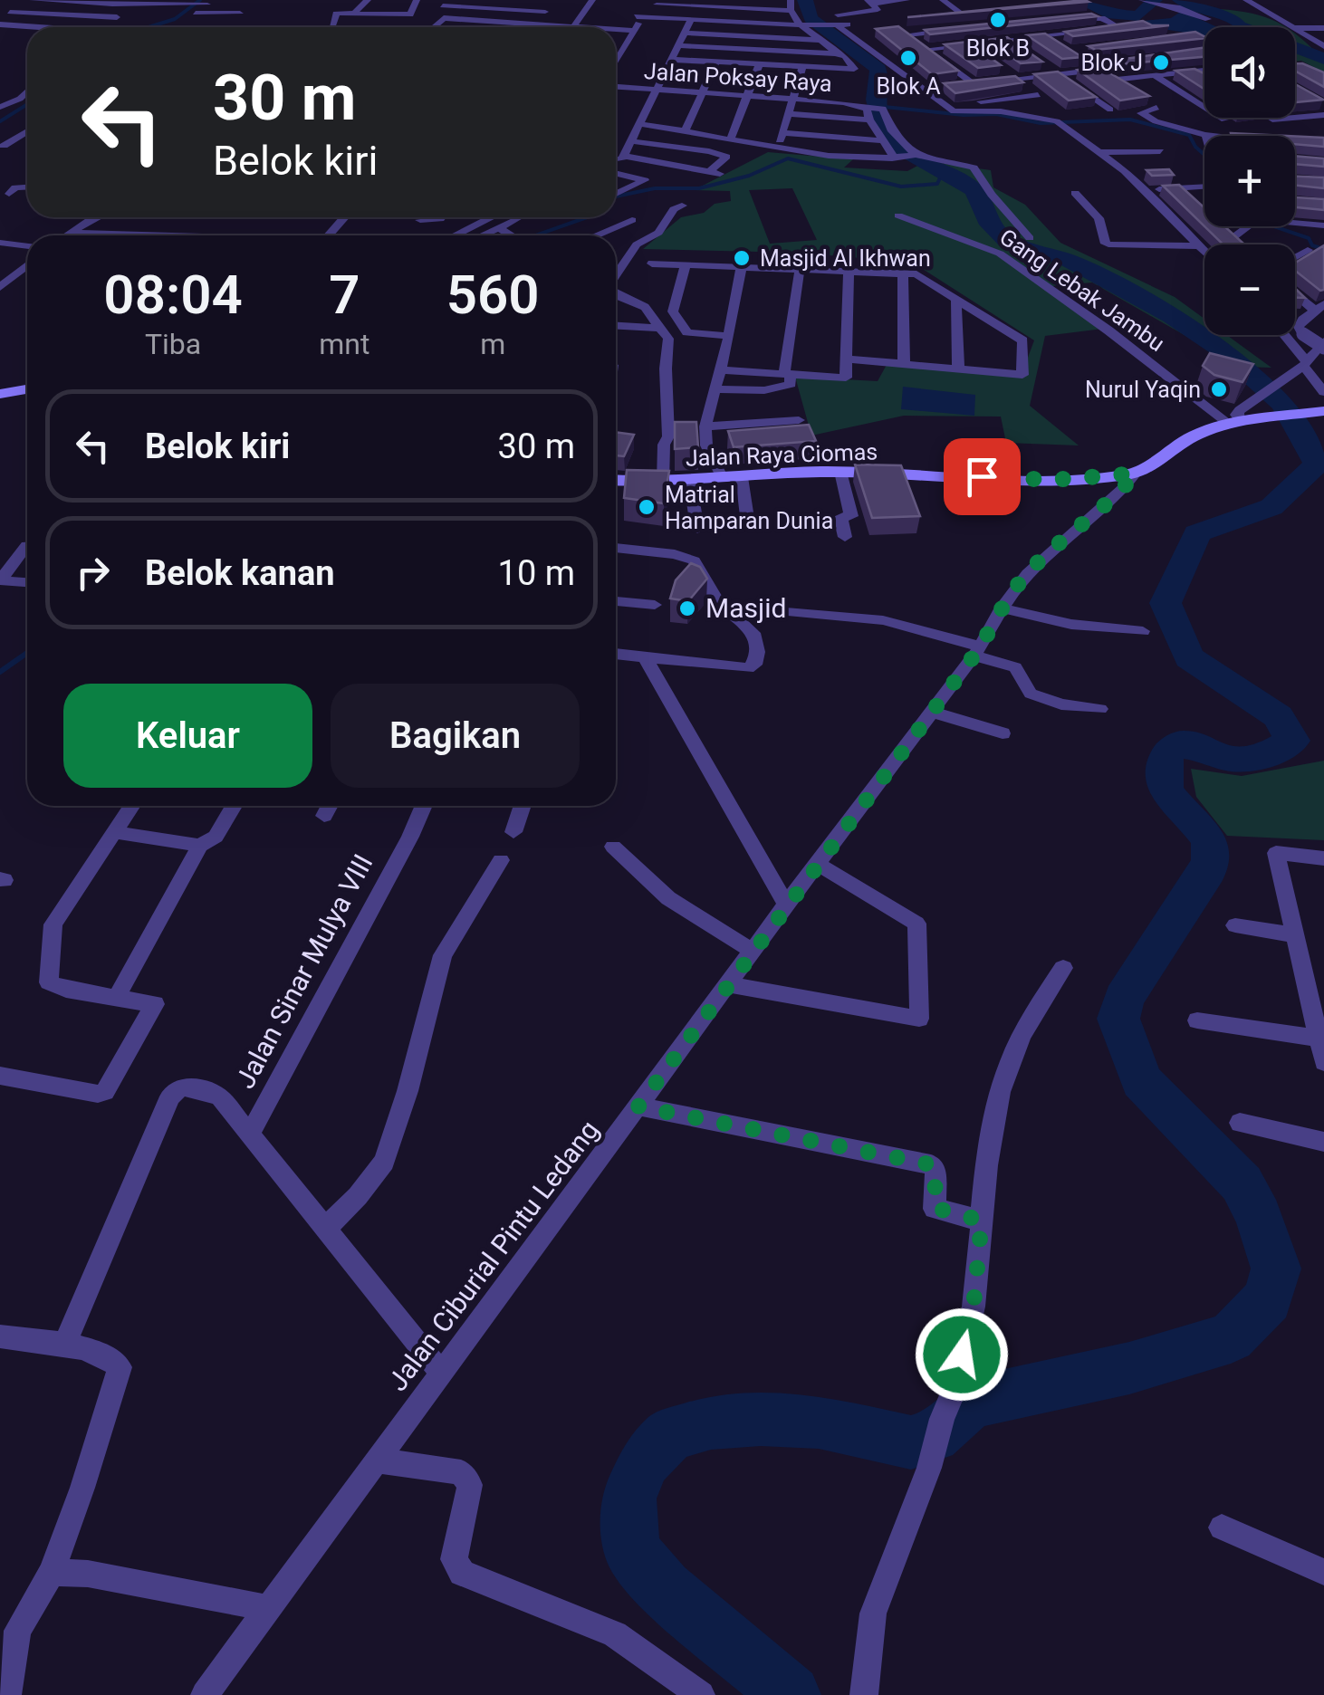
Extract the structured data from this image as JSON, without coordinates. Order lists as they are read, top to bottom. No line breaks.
{"streets":{"main road":["Jalan Raya Ciomas"],"street":["Jalan Poksay Raya","Gang Lebak Jambu","Jalan Sinar Mulya VIII","Jalan Ciburial Pintu Ledang"]},"crossings":[["Gang Lebak Jambu","Jalan Raya Ciomas"],["Jalan Raya Ciomas","Jalan Ciburial Pintu Ledang"],["Jalan Sinar Mulya VIII","Jalan Ciburial Pintu Ledang"]],"places":["Blok B","Blok A","Blok J","Masjid Al Ikhwan","Nurul Yaqin","Matrial Hamparan Dunia","Masjid"],"page":{"map_buttons":["+","−"],"turn":["30 m","Belok kiri"],"eta":["08:04","Tiba","7","mnt","560","m"],"list":[{"name":"Belok kiri","value":"30 m"},{"name":"Belok kanan","value":"10 m"}],"buttons":["Keluar","Bagikan"]}}
